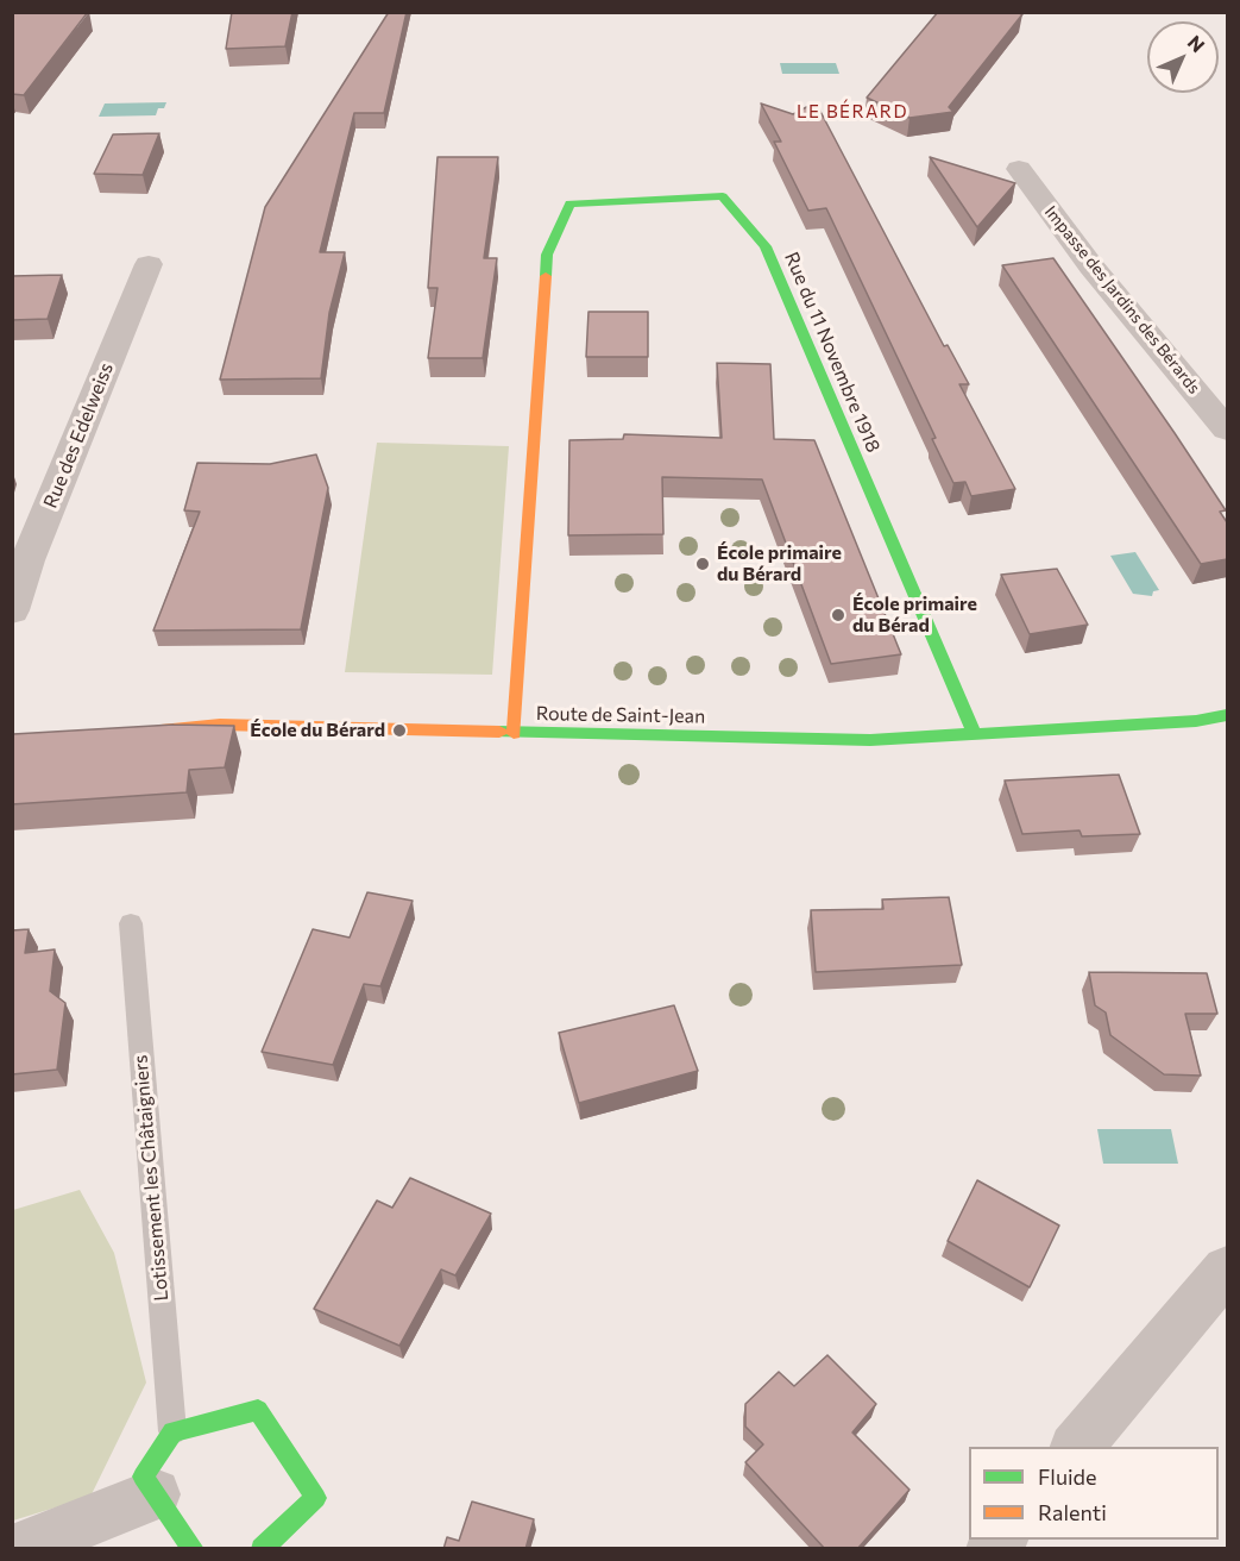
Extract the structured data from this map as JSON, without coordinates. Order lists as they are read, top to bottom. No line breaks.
{"streets":{"street":["Impasse des Jardins des Bérards","Rue du 11 Novembre 1918","Rue des Edelweiss","Route de Saint-Jean"],"lane":["Lotissement les Châtaigniers"]},"crossings":[["Rue du 11 Novembre 1918","Route de Saint-Jean"]],"districts":["LE BÉRARD"],"places":["École primaire du Bérard","École primaire du Bérad","École du Bérard"],"legend":["Fluide","Ralenti"],"north":"top right"}
